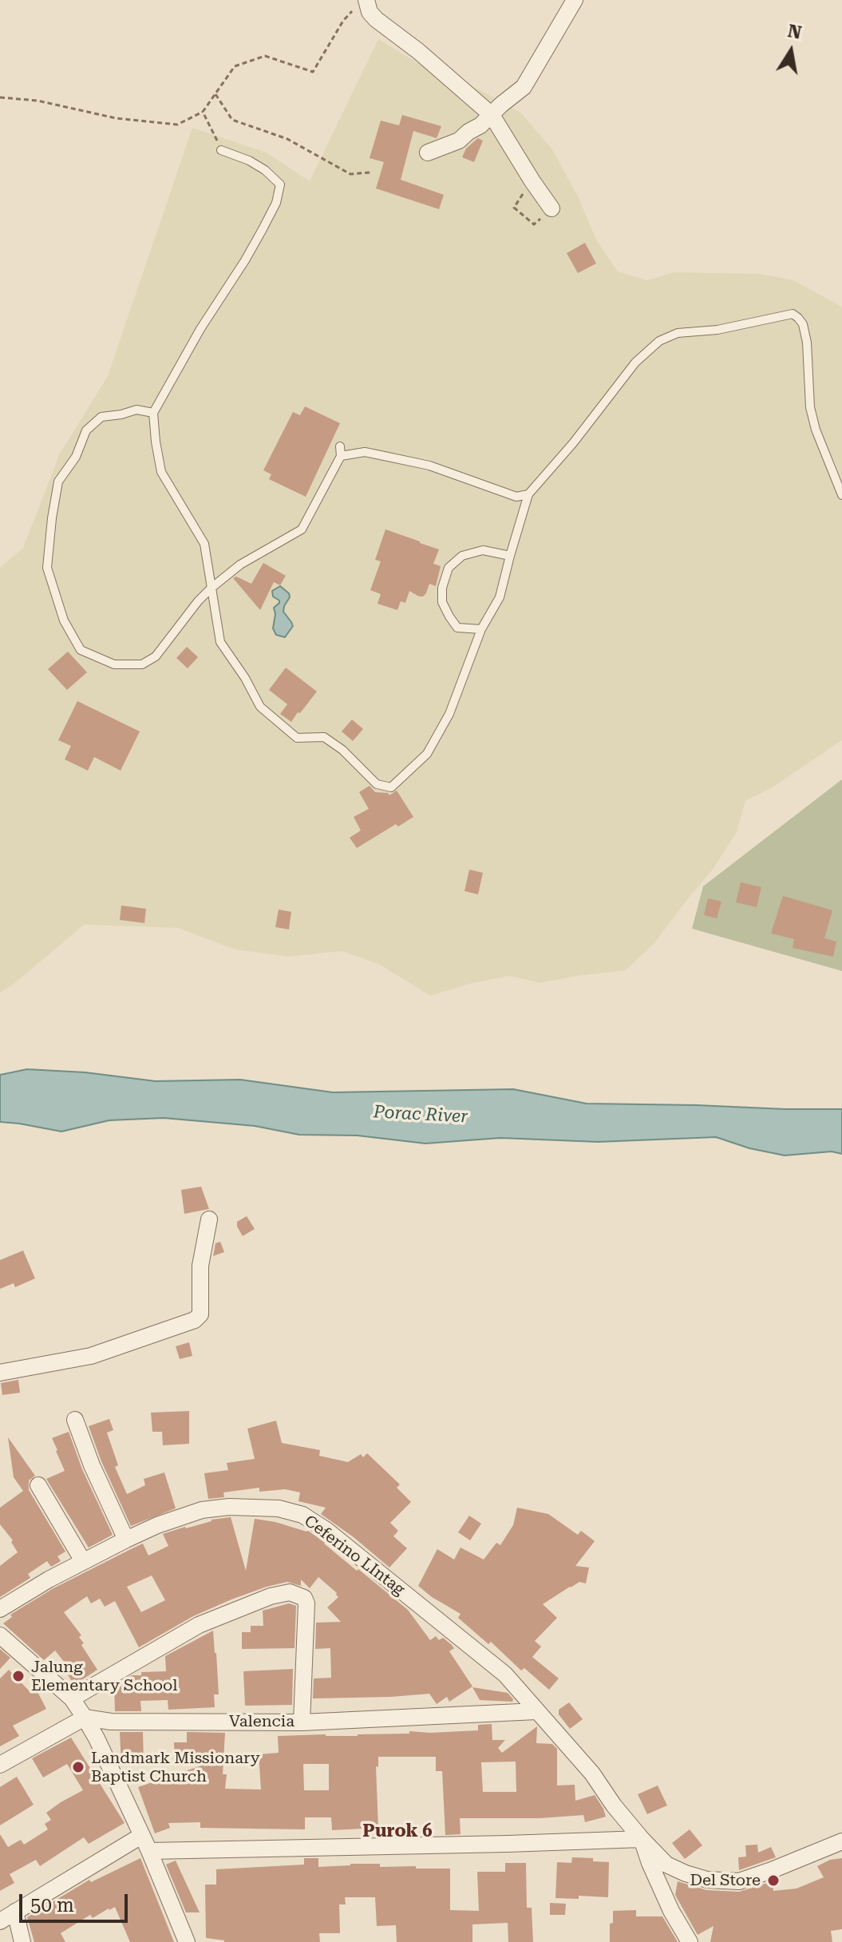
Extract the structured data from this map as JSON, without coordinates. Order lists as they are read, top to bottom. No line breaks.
{"streets":{"street":["Ceferino LIntag","Valencia"]},"crossings":[["Ceferino LIntag","Valencia"]],"districts":["Purok 6"],"water":["Porac River"],"places":["Jalung Elementary School","Landmark Missionary Baptist Church","Del Store"],"scale_bar":"50 m","north":"top"}
